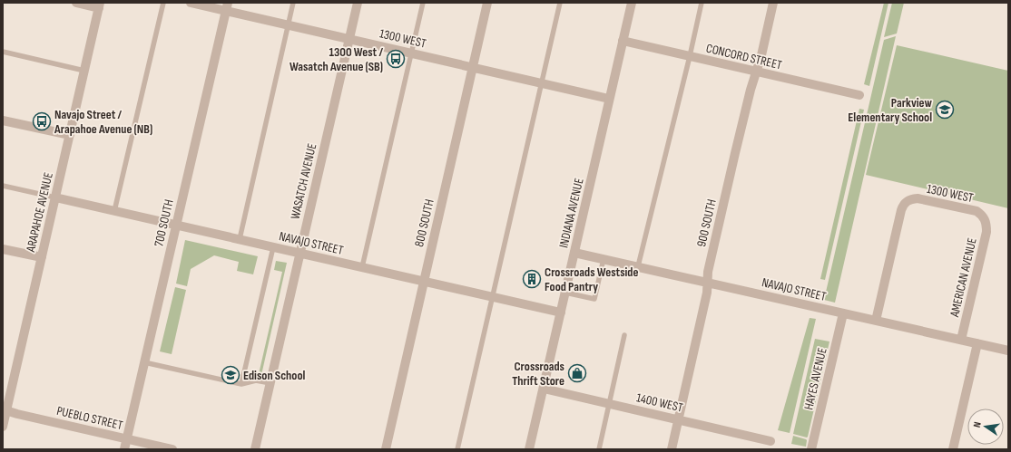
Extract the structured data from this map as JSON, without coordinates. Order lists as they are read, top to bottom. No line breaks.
{"streets":{"street":["1300 WEST","CONCORD STREET","WASATCH AVENUE","ARAPAHOE AVENUE","INDIANA AVENUE","700 SOUTH","800 SOUTH","900 SOUTH","NAVAJO STREET","AMERICAN AVENUE","HAYES AVENUE","1400 WEST","PUEBLO STREET"]},"crossings":[["1300 WEST","WASATCH AVENUE"],["1300 WEST","INDIANA AVENUE"],["1300 WEST","700 SOUTH"],["1300 WEST","800 SOUTH"],["1300 WEST","NAVAJO STREET"],["1300 WEST","AMERICAN AVENUE"],["CONCORD STREET","INDIANA AVENUE"],["CONCORD STREET","900 SOUTH"],["WASATCH AVENUE","NAVAJO STREET"],["ARAPAHOE AVENUE","NAVAJO STREET"],["ARAPAHOE AVENUE","PUEBLO STREET"],["INDIANA AVENUE","NAVAJO STREET"],["INDIANA AVENUE","1400 WEST"],["700 SOUTH","NAVAJO STREET"],["700 SOUTH","PUEBLO STREET"],["800 SOUTH","NAVAJO STREET"],["900 SOUTH","NAVAJO STREET"],["900 SOUTH","1400 WEST"],["NAVAJO STREET","AMERICAN AVENUE"],["NAVAJO STREET","HAYES AVENUE"]],"places":{"bus stop":["1300 West / Wasatch Avenue (SB)","Navajo Street / Arapahoe Avenue (NB)"],"school or university":["Parkview Elementary School","Edison School"],"building":["Crossroads Westside Food Pantry"],"shop":["Crossroads Thrift Store"]},"north":"left"}
